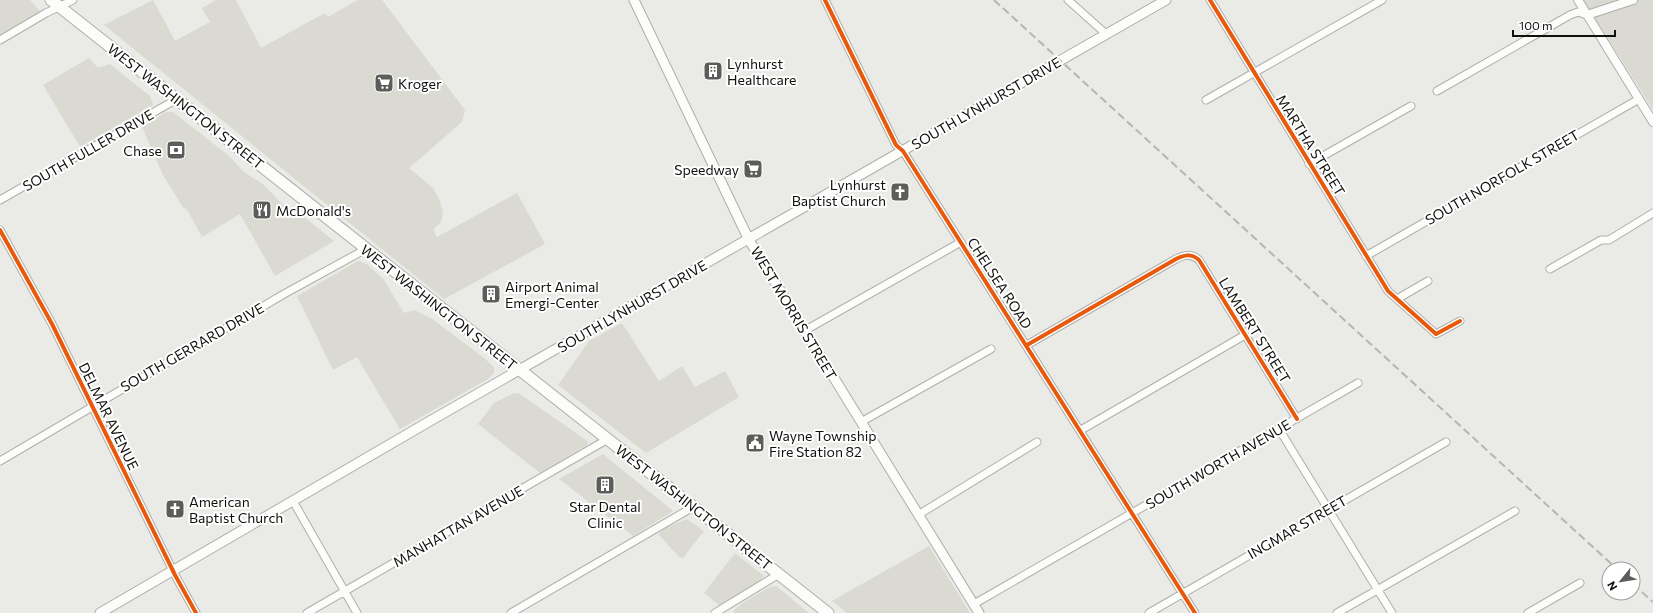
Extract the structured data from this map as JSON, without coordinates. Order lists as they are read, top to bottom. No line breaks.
{"streets":{"main road":["SOUTH LYNHURST DRIVE","WEST WASHINGTON STREET","WEST MORRIS STREET"],"street":["MARTHA STREET","SOUTH FULLER DRIVE","SOUTH NORFOLK STREET","CHELSEA ROAD","LAMBERT STREET","SOUTH GERRARD DRIVE","DELMAR AVENUE","SOUTH WORTH AVENUE","MANHATTAN AVENUE","INGMAR STREET"]},"crossings":[["SOUTH LYNHURST DRIVE","WEST WASHINGTON STREET"],["SOUTH LYNHURST DRIVE","CHELSEA ROAD"],["SOUTH LYNHURST DRIVE","WEST MORRIS STREET"],["SOUTH LYNHURST DRIVE","DELMAR AVENUE"],["WEST WASHINGTON STREET","SOUTH FULLER DRIVE"],["WEST WASHINGTON STREET","SOUTH GERRARD DRIVE"],["WEST WASHINGTON STREET","MANHATTAN AVENUE"],["MARTHA STREET","SOUTH NORFOLK STREET"],["CHELSEA ROAD","LAMBERT STREET"],["CHELSEA ROAD","SOUTH WORTH AVENUE"],["CHELSEA ROAD","INGMAR STREET"],["WEST MORRIS STREET","SOUTH WORTH AVENUE"],["LAMBERT STREET","SOUTH WORTH AVENUE"],["SOUTH GERRARD DRIVE","DELMAR AVENUE"]],"places":{"building":["Lynhurst Healthcare","Airport Animal Emergi-Center","Star Dental Clinic"],"supermarket":["Kroger","Speedway"],"bank":["Chase"],"church":["Lynhurst Baptist Church","American Baptist Church"],"restaurant":["McDonald's"],"public building":["Wayne Township Fire Station 82"]},"scale_bar":"100 m","north":"bottom left"}
